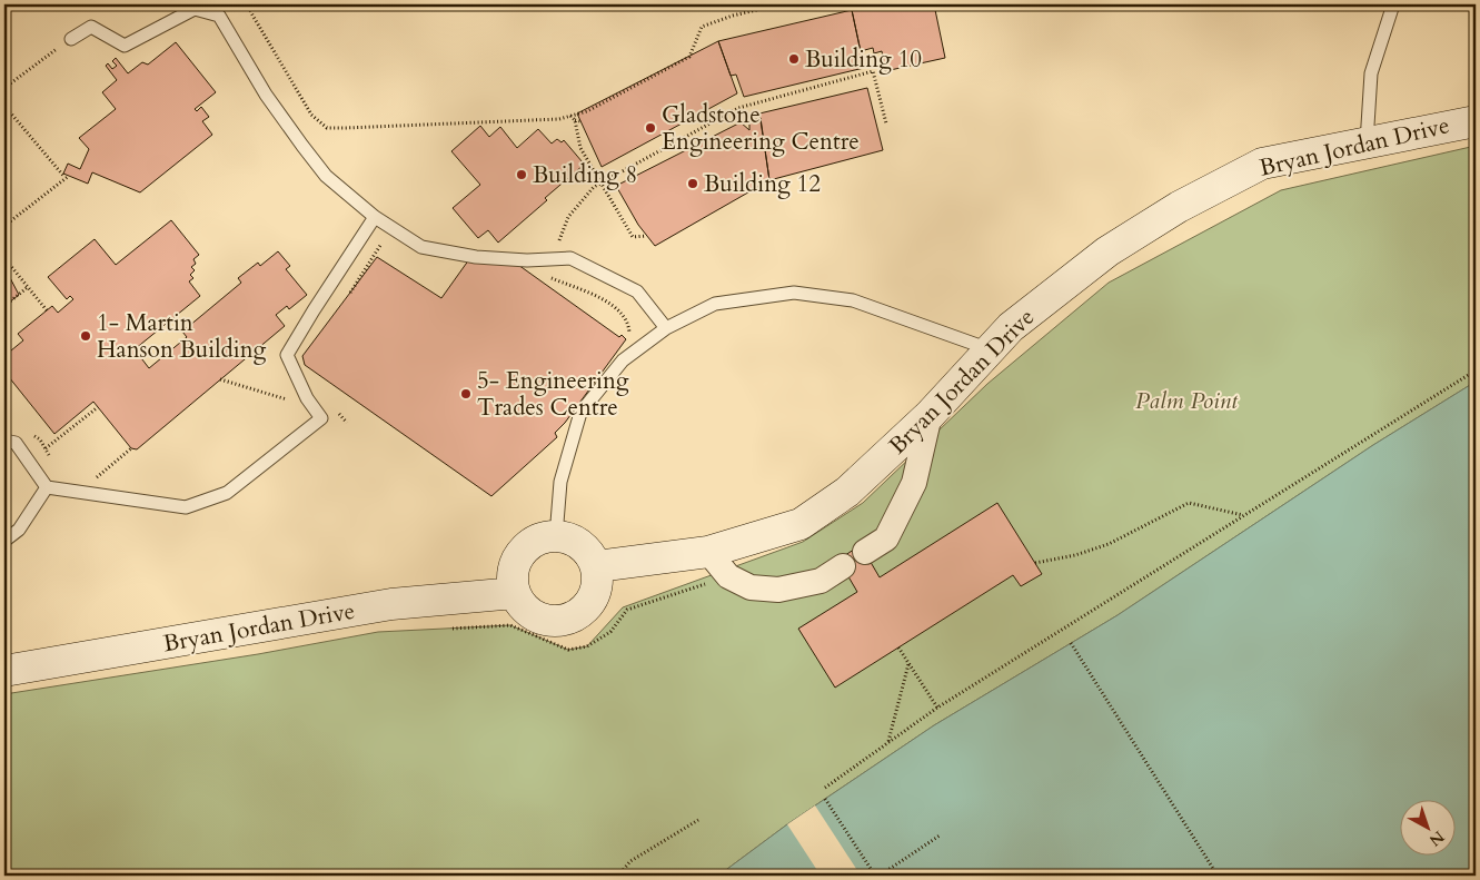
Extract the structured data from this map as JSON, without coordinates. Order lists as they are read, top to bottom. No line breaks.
{"streets":{"main road":["Bryan Jordan Drive"]},"parks":["Palm Point"],"places":["Building 10","Gladstone Engineering Centre","Building 8","Building 12","1- Martin Hanson Building","5- Engineering Trades Centre"],"north":"bottom right"}
